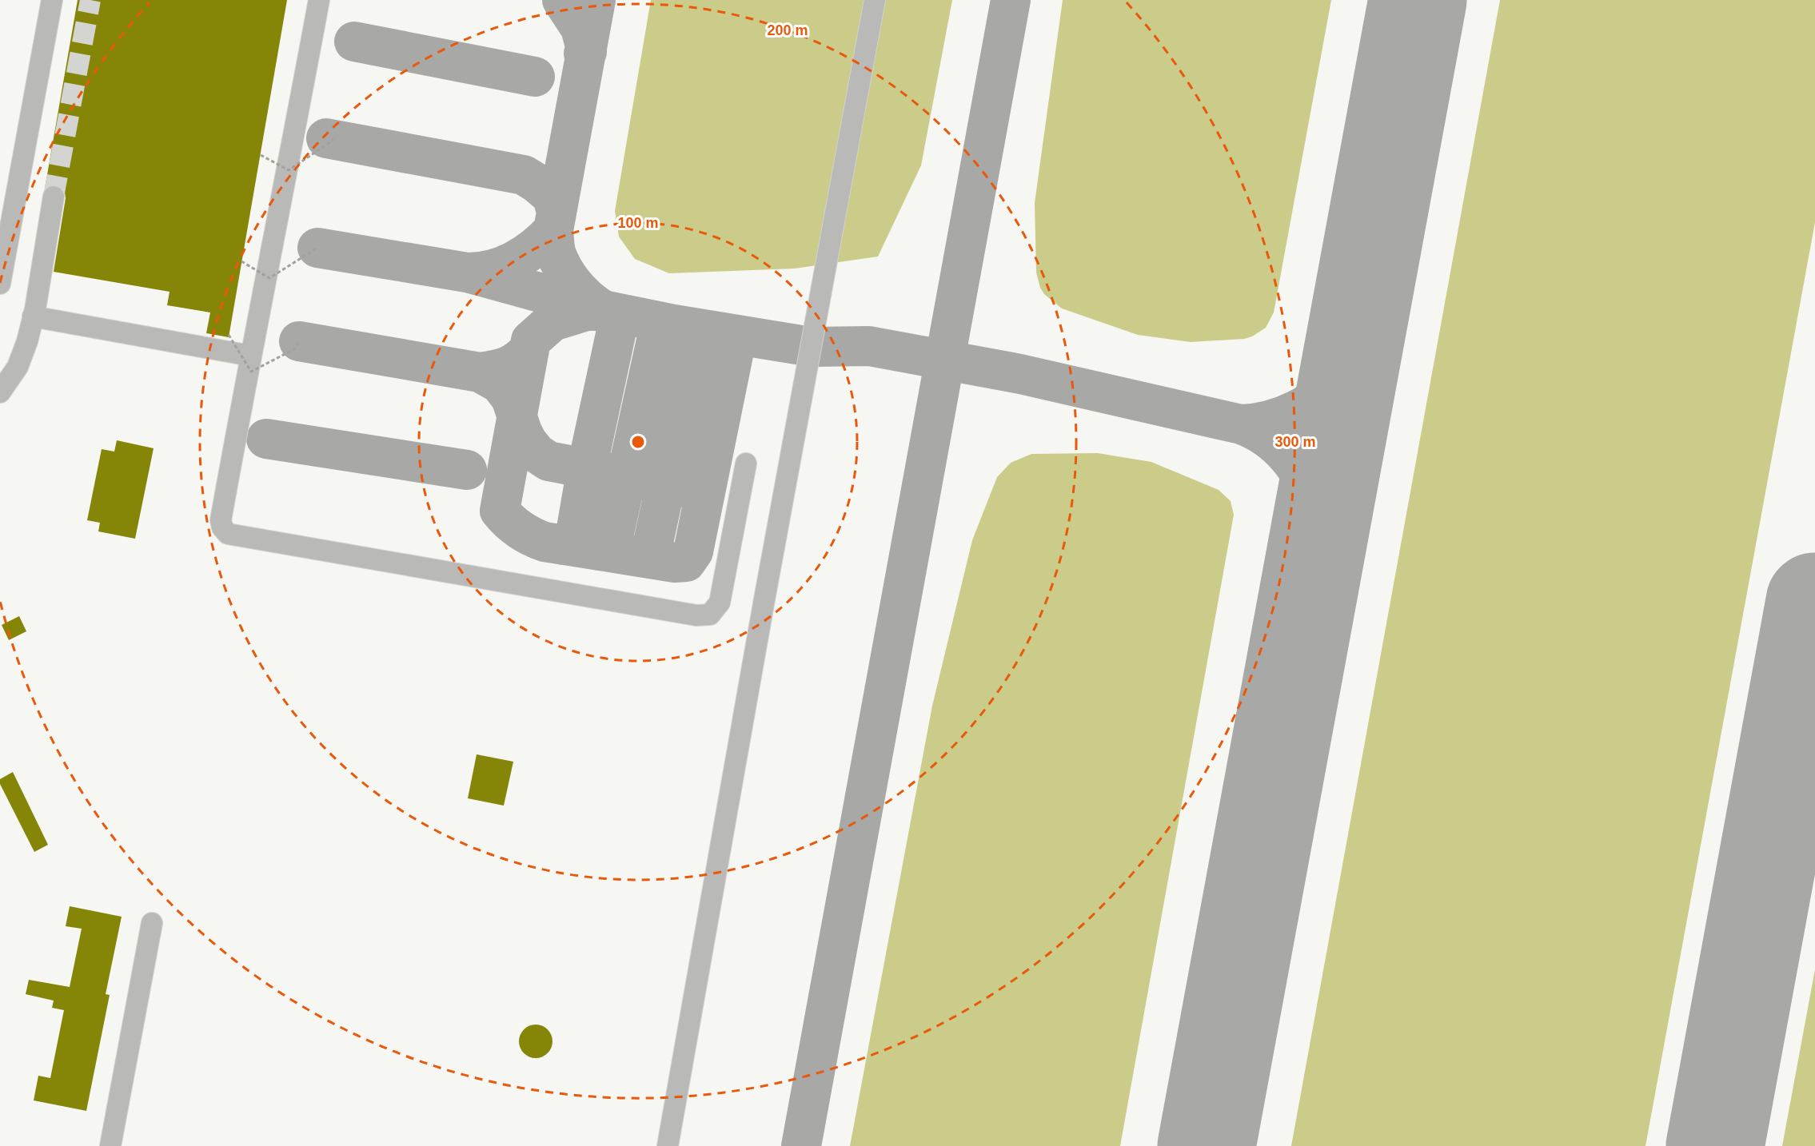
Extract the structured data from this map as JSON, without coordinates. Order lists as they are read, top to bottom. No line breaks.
{"rings":["200 m","100 m","300 m"]}
